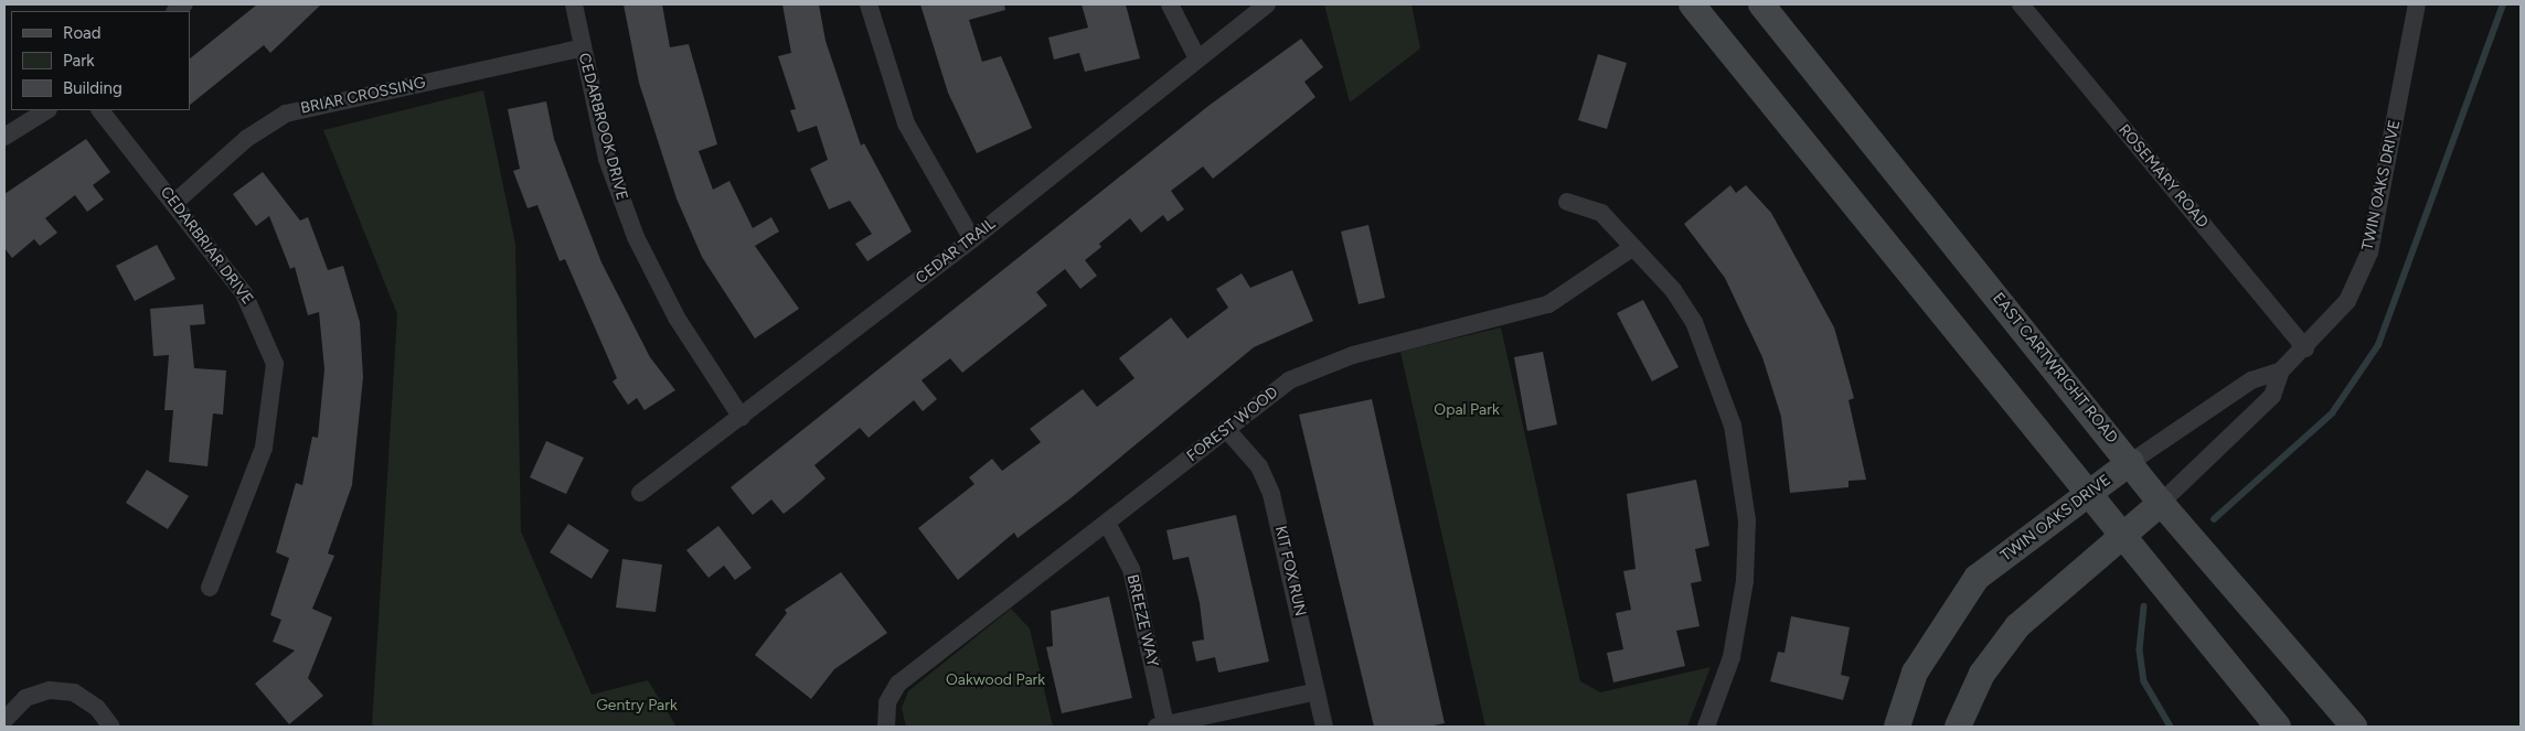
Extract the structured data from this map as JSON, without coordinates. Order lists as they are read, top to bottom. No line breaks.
{"streets":{"main road":["TWIN OAKS DRIVE","EAST CARTWRIGHT ROAD"],"street":["BRIAR CROSSING","CEDARBROOK DRIVE","ROSEMARY ROAD","CEDARBRIAR DRIVE","CEDAR TRAIL","FOREST WOOD","KIT FOX RUN","BREEZE WAY"]},"crossings":[["BRIAR CROSSING","CEDARBROOK DRIVE"],["BRIAR CROSSING","CEDARBRIAR DRIVE"],["CEDARBROOK DRIVE","CEDAR TRAIL"],["ROSEMARY ROAD","TWIN OAKS DRIVE"],["TWIN OAKS DRIVE","EAST CARTWRIGHT ROAD"],["FOREST WOOD","KIT FOX RUN"],["FOREST WOOD","BREEZE WAY"]],"parks":["Opal Park","Oakwood Park","Gentry Park"],"legend":["Road","Park","Building"]}
